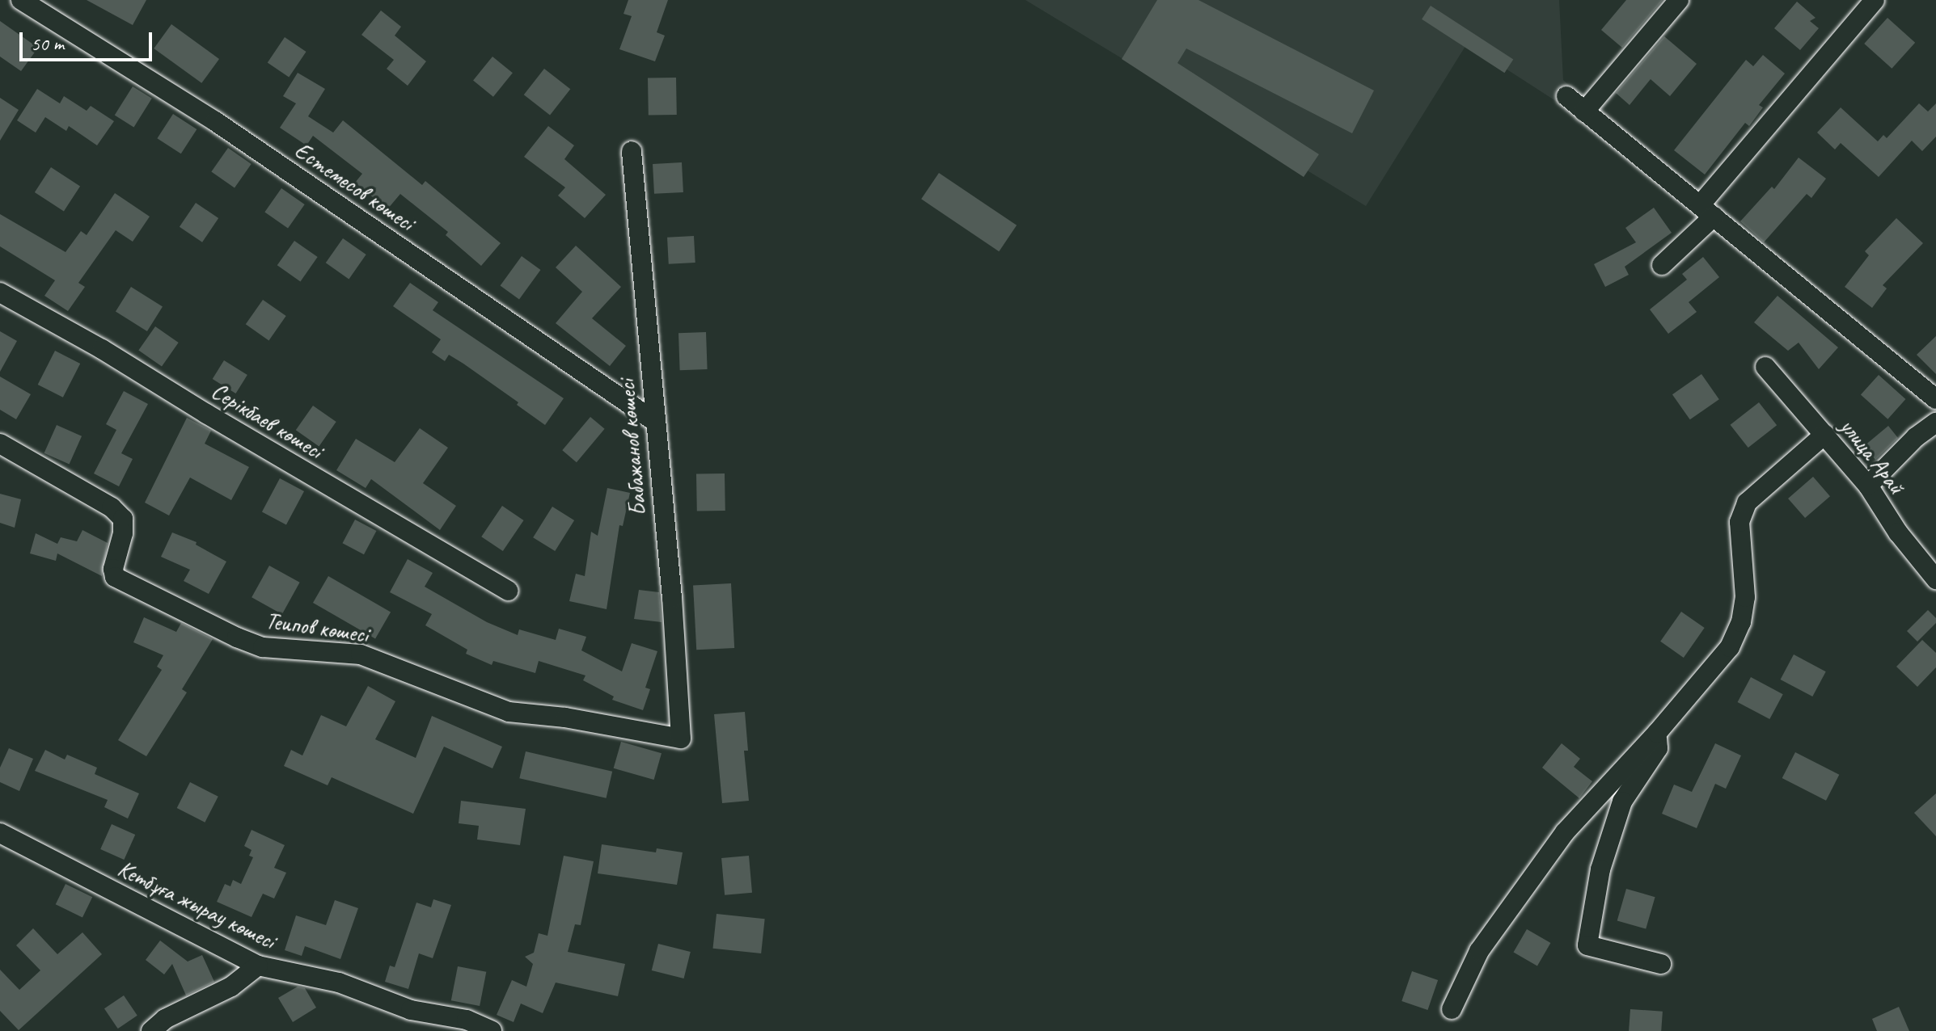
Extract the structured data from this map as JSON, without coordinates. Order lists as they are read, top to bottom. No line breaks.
{"streets":{"street":["Естемесов көшесі","Серікбаев көшесі","Бабажанов көшесі","улица Арай","Теипов көшесі","Кетбұға жырау көшесі"]},"crossings":[["Естемесов көшесі","Бабажанов көшесі"],["Бабажанов көшесі","Теипов көшесі"]],"scale_bar":"50 m"}
